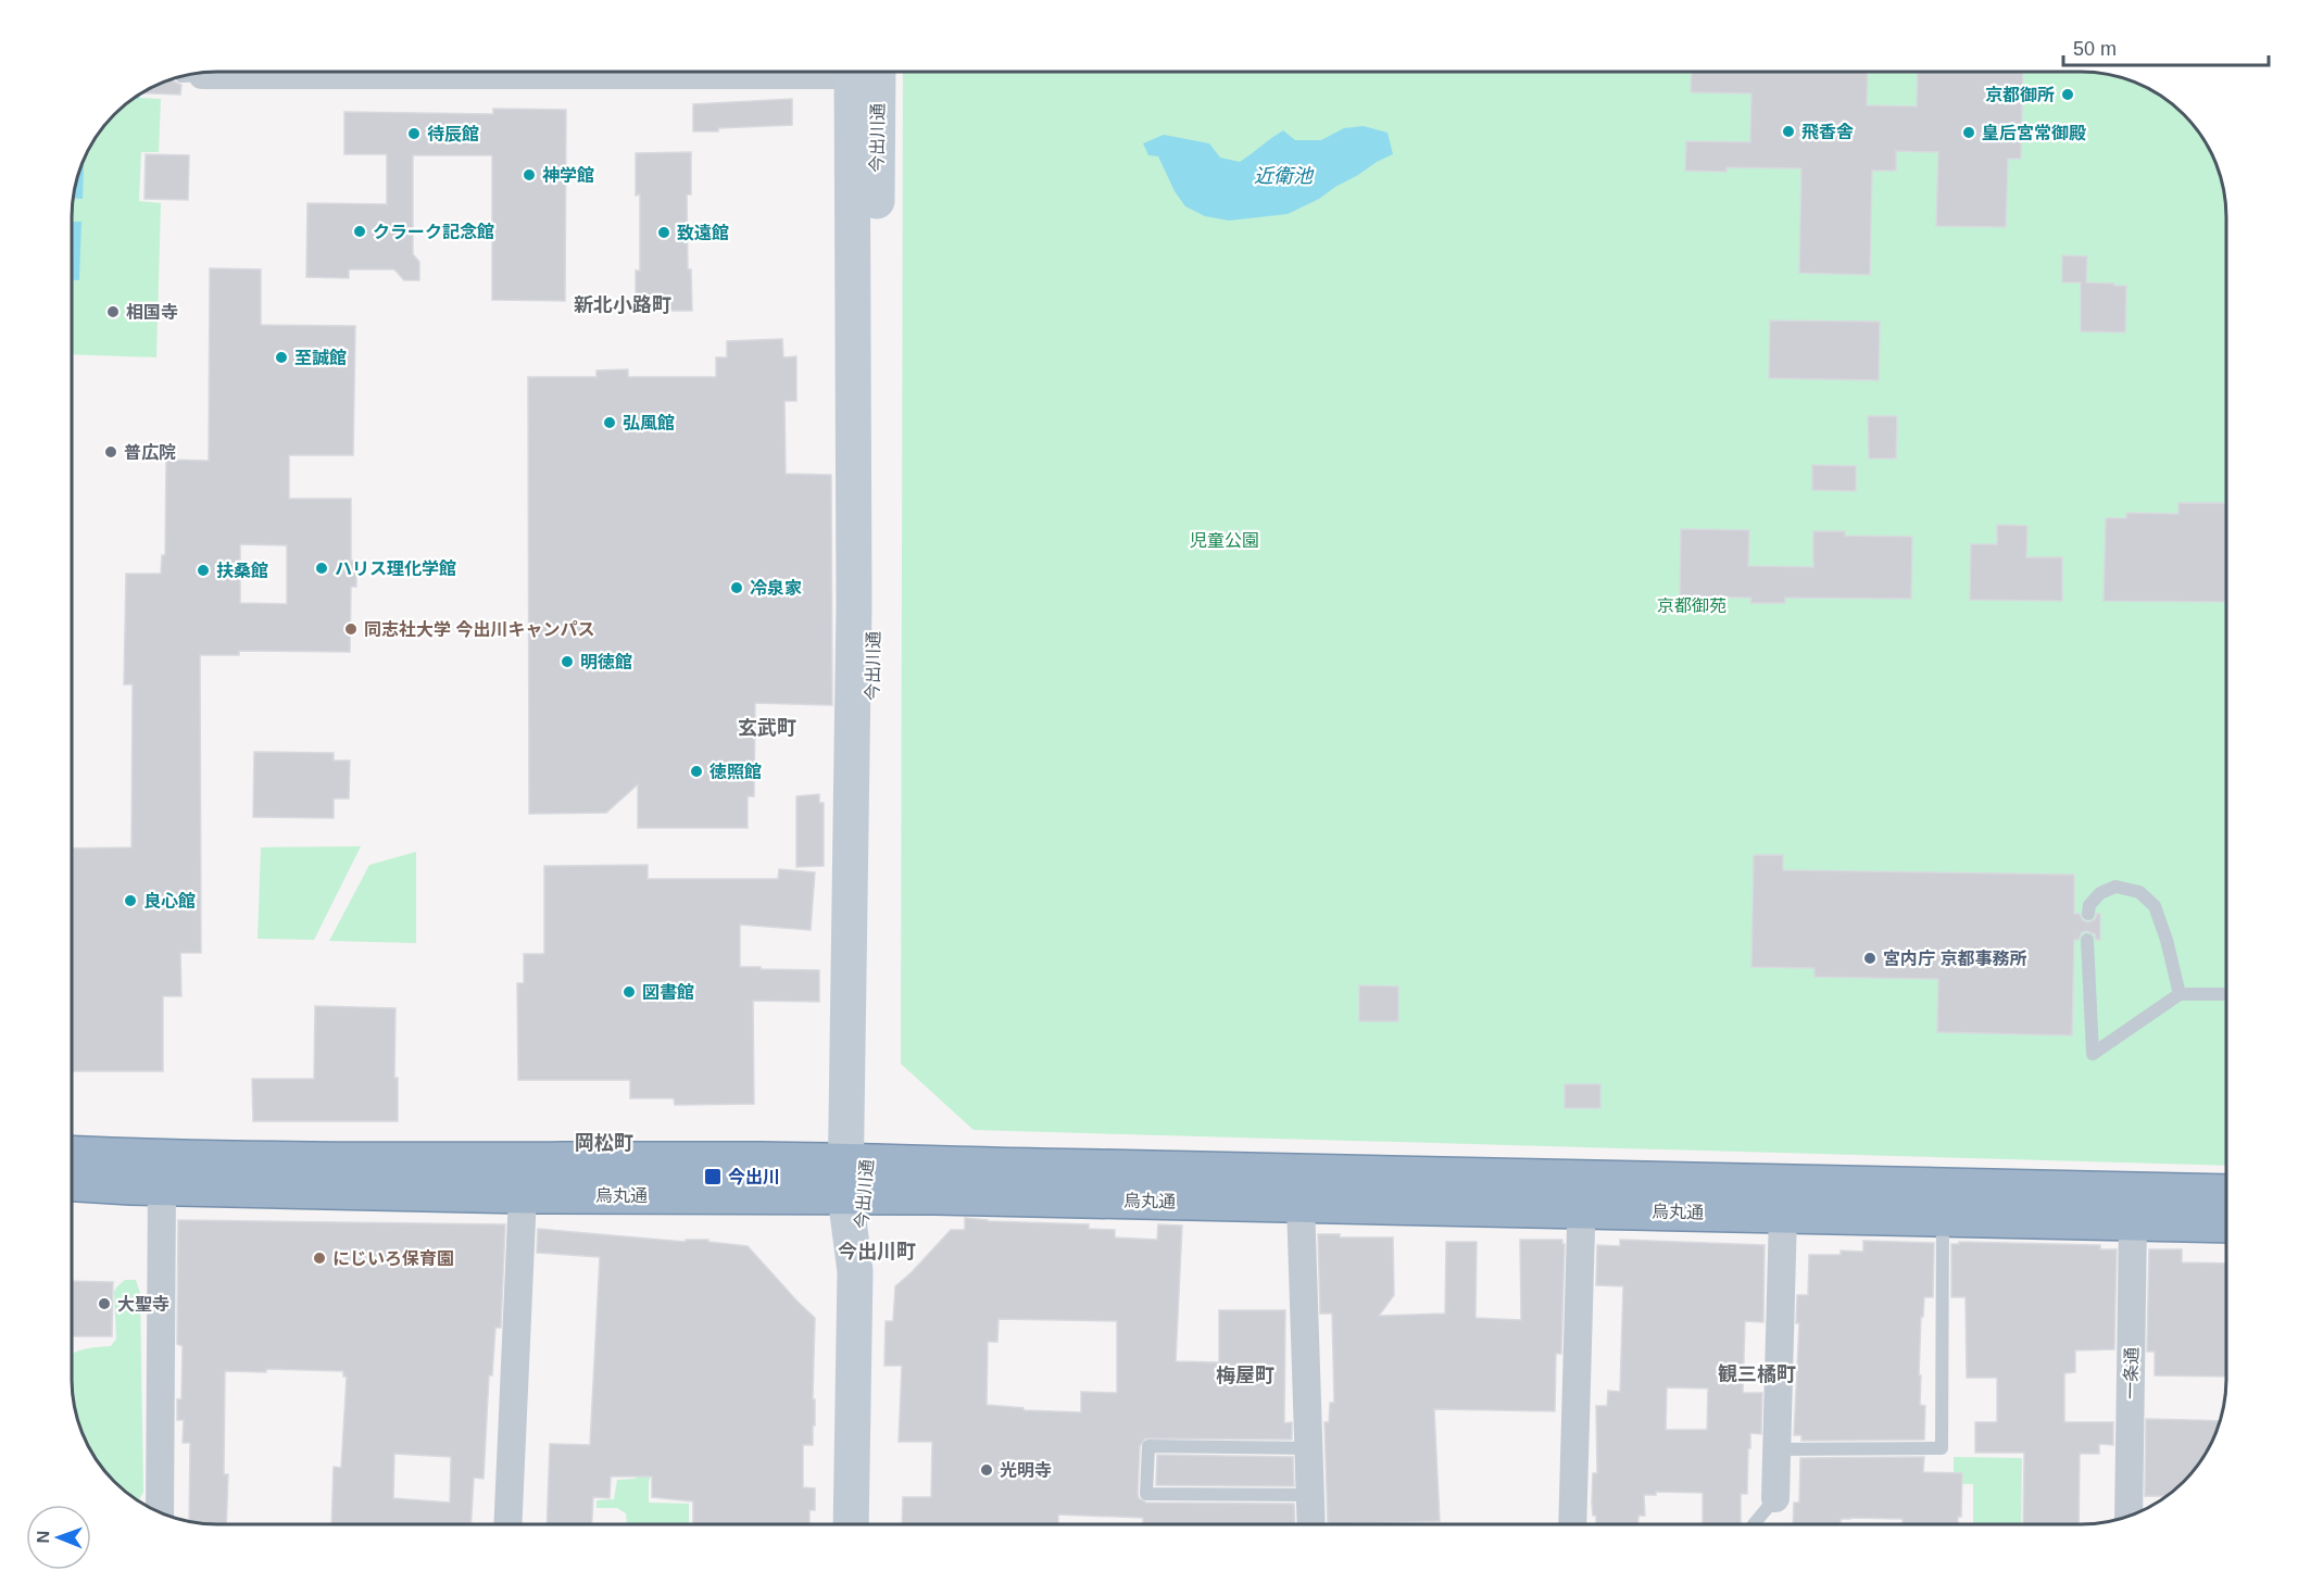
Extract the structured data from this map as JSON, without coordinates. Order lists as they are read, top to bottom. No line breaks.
{"streets":{"highway":["烏丸通"],"main road":["今出川通"],"street":["一条通"]},"crossings":[["今出川通","烏丸通"],["烏丸通","一条通"]],"districts":["新北小路町","玄武町","岡松町","今出川町","観三橘町","梅屋町"],"water":["近衛池"],"parks":["児童公園","京都御苑"],"places":{"other":["京都御所","飛香舎","皇后宮常御殿","待辰館","神学館","クラーク記念館","致遠館","相国寺","至誠館","弘風館","普広院","ハリス理化学館","扶桑館","冷泉家","同志社大学 今出川キャンパス","明徳館","徳照館","良心館","宮内庁 京都事務所","図書館","にじいろ保育園","大聖寺","光明寺"],"transit":["今出川"]},"scale_bar":"50 m","north":"left"}
